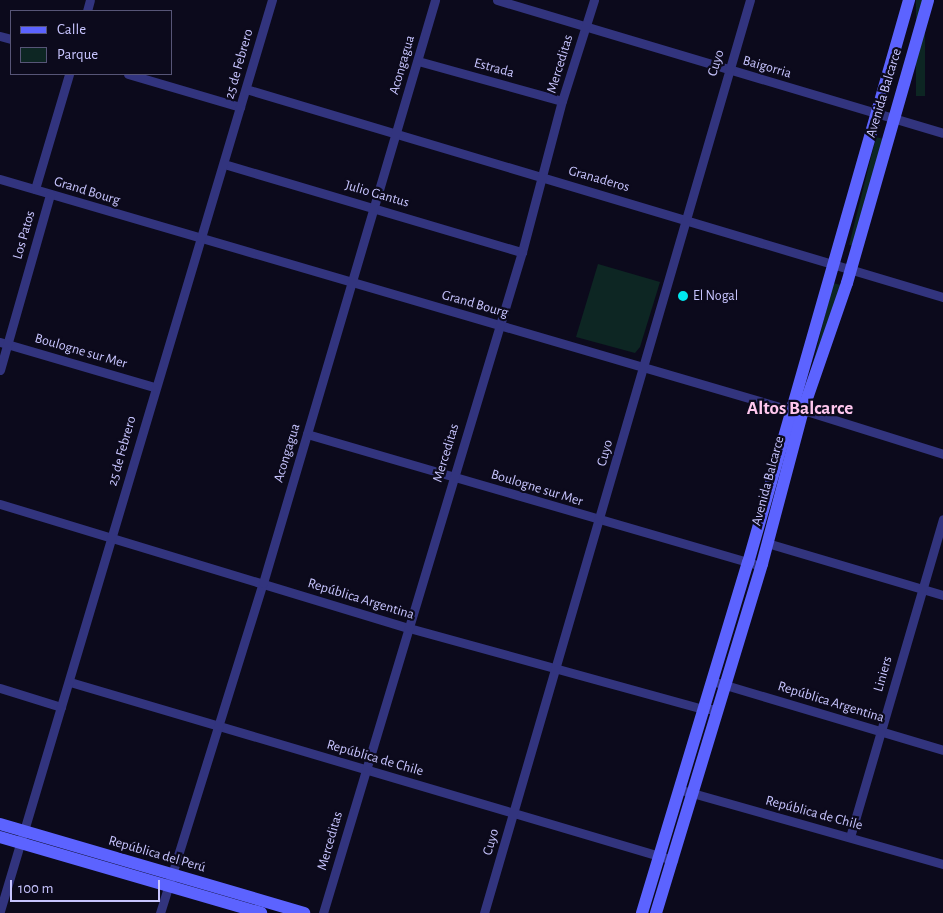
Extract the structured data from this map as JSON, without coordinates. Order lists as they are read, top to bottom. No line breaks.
{"streets":{"main road":["Avenida Balcarce","República del Perú"],"street":["Cuyo","25 de Febrero","Merceditas","Acongagua","Baigorria","Estrada","Granaderos","Grand Bourg","Julio Gantus","Los Patos","Boulogne sur Mer","República Argentina","Liniers","República de Chile"]},"crossings":[["Cuyo","Baigorria"],["Cuyo","Granaderos"],["Cuyo","Grand Bourg"],["Cuyo","Boulogne sur Mer"],["Cuyo","República Argentina"],["Cuyo","República de Chile"],["25 de Febrero","Granaderos"],["25 de Febrero","Grand Bourg"],["25 de Febrero","Julio Gantus"],["25 de Febrero","Boulogne sur Mer"],["25 de Febrero","República Argentina"],["25 de Febrero","República de Chile"],["25 de Febrero","República del Perú"],["Merceditas","Baigorria"],["Merceditas","Estrada"],["Merceditas","Granaderos"],["Merceditas","Grand Bourg"],["Merceditas","Julio Gantus"],["Merceditas","Boulogne sur Mer"],["Merceditas","República Argentina"],["Merceditas","República de Chile"],["Acongagua","Estrada"],["Acongagua","Granaderos"],["Acongagua","Grand Bourg"],["Acongagua","Julio Gantus"],["Acongagua","Boulogne sur Mer"],["Acongagua","República Argentina"],["Acongagua","República de Chile"],["Acongagua","República del Perú"],["Baigorria","Avenida Balcarce"],["Avenida Balcarce","Granaderos"],["Avenida Balcarce","Grand Bourg"],["Avenida Balcarce","Boulogne sur Mer"],["Avenida Balcarce","República Argentina"],["Avenida Balcarce","República de Chile"],["Grand Bourg","Los Patos"],["Los Patos","Boulogne sur Mer"],["República Argentina","Liniers"],["Liniers","República de Chile"]],"districts":["Altos Balcarce"],"places":["El Nogal"],"legend":["Calle","Parque"],"scale_bar":"100 m"}
